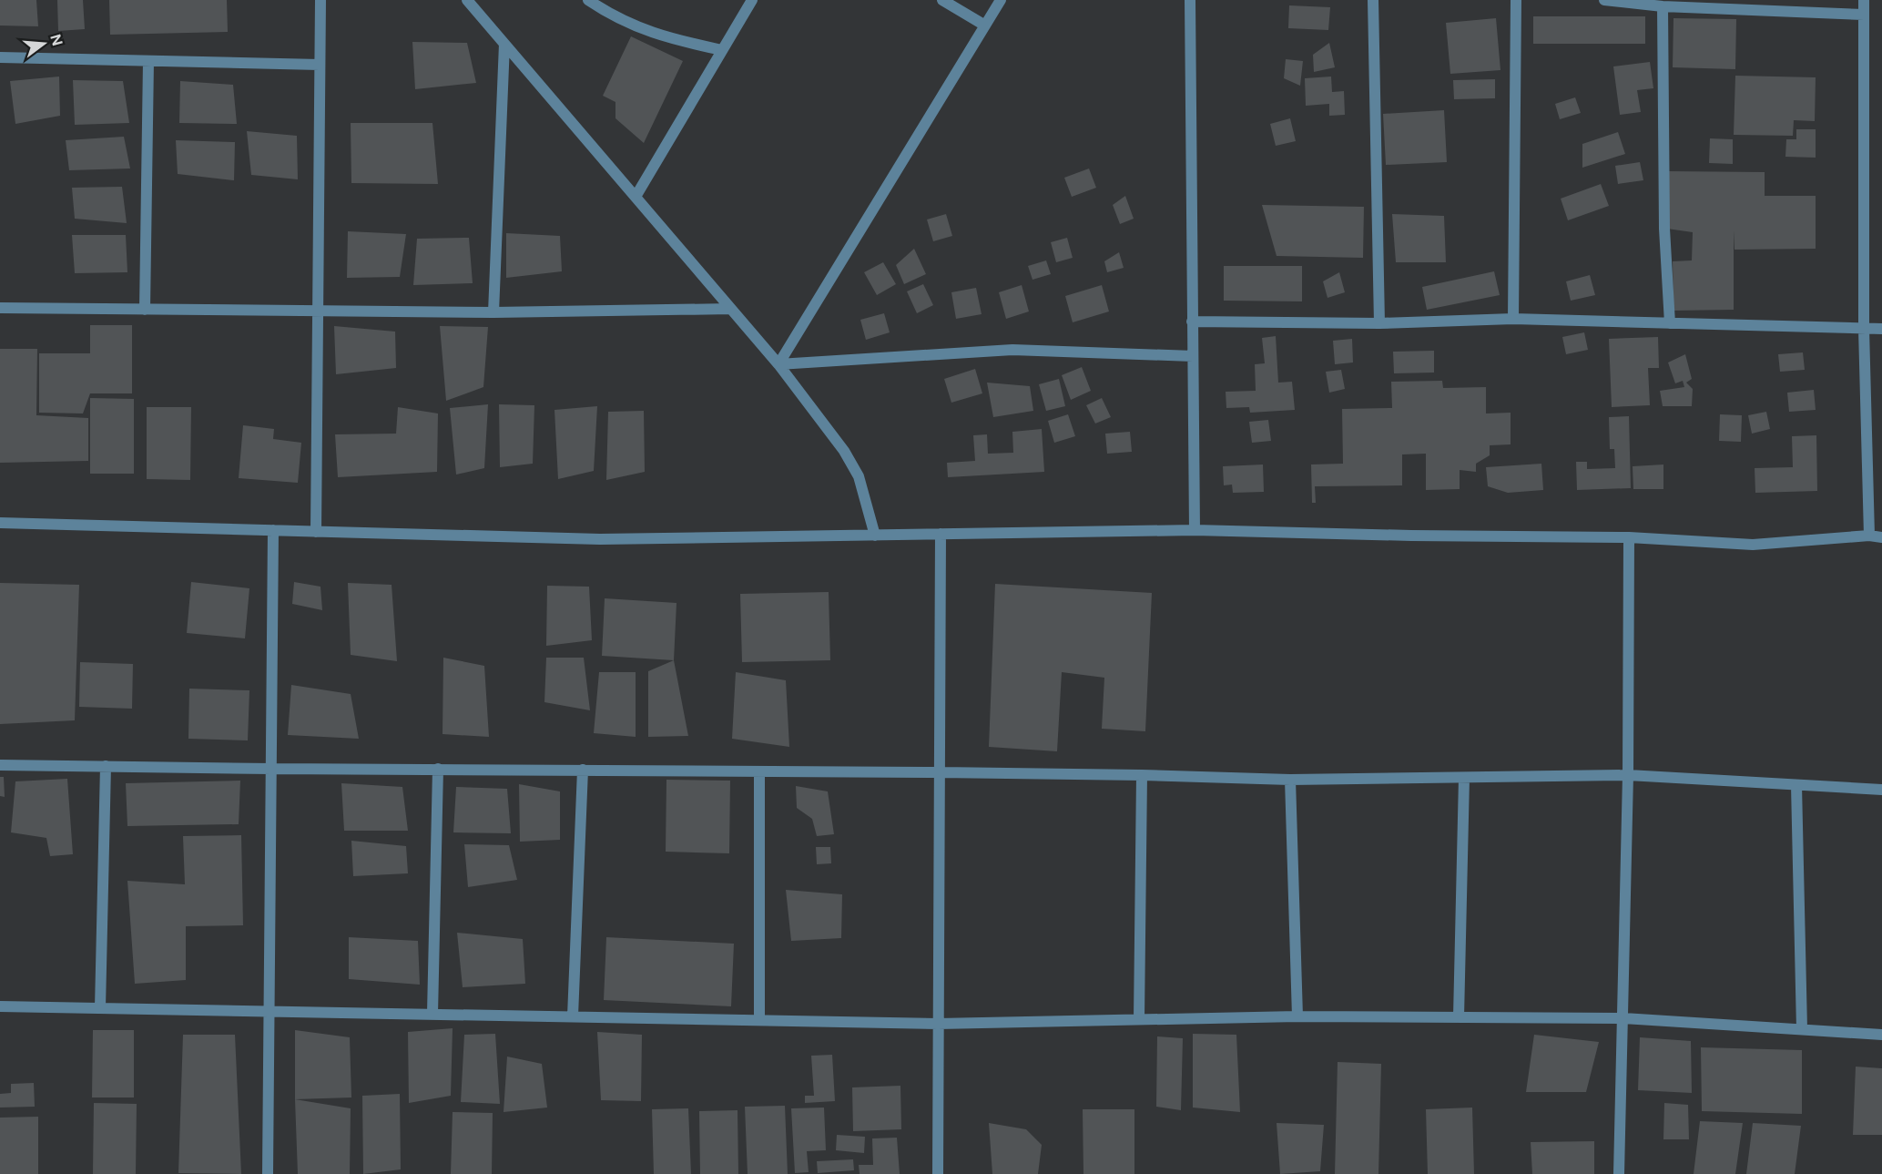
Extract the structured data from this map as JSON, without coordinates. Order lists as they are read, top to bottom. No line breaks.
{"north":"right"}
